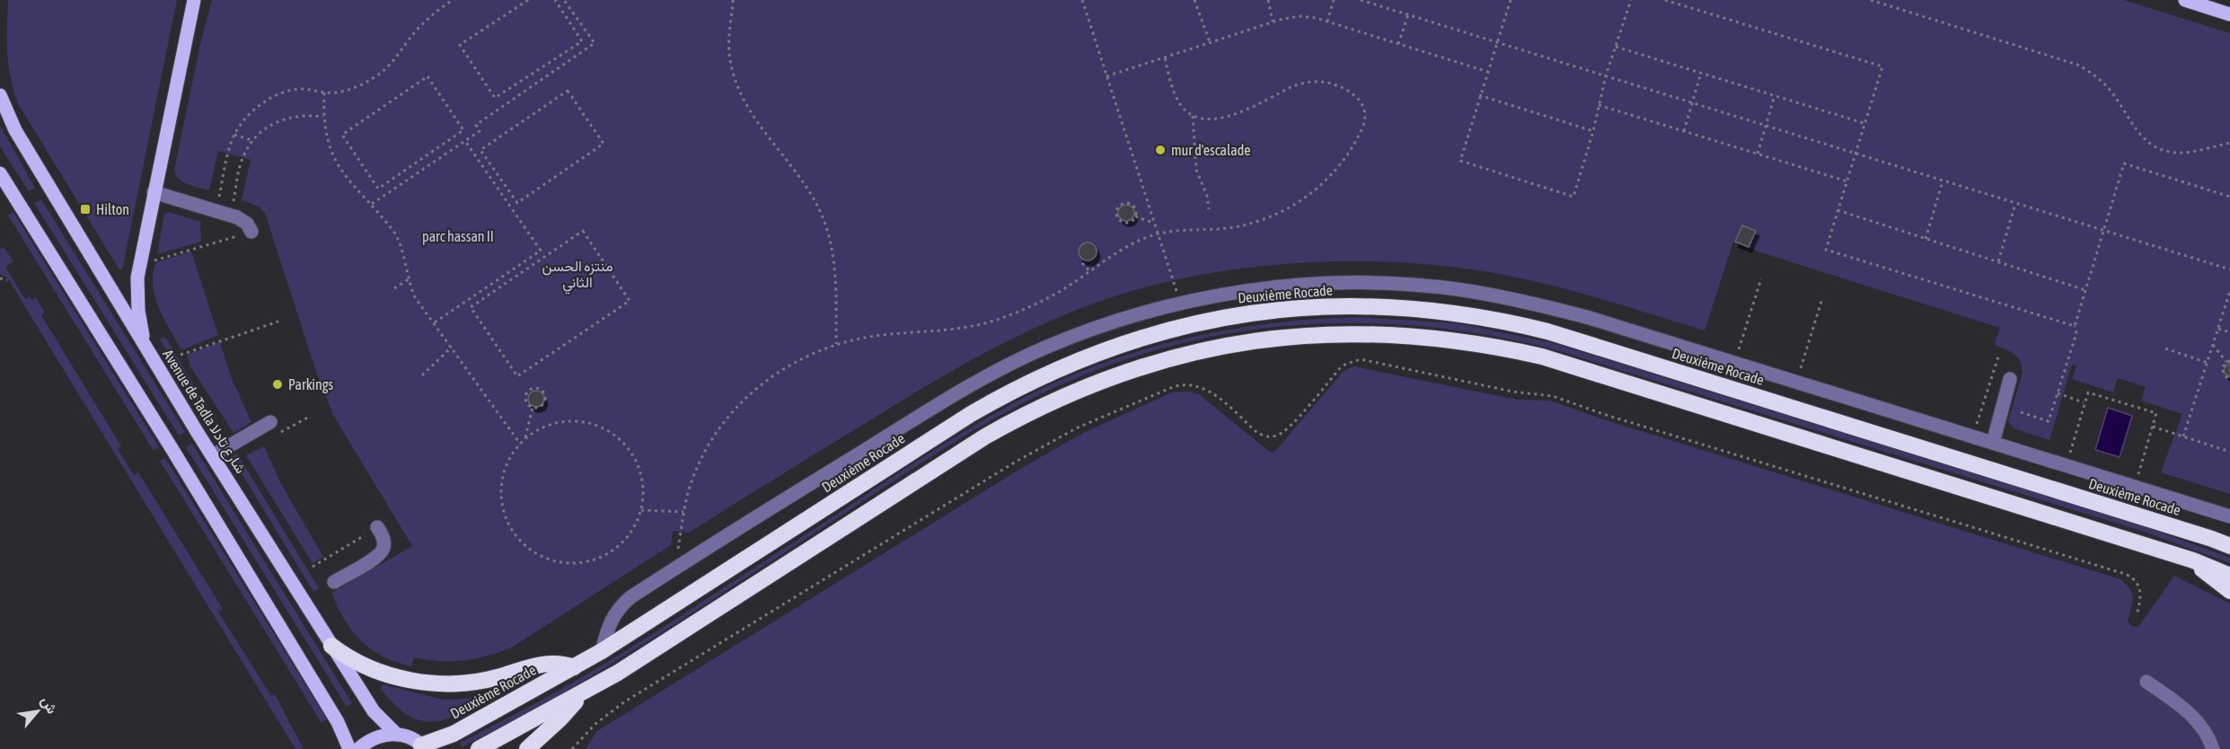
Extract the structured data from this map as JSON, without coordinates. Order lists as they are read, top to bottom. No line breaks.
{"streets":{"highway":["Deuxième Rocade"],"main road":["Avenue de Tadla شارع تادلا"]},"parks":["parc hassan II","منتزه الحسن الثاني"],"places":{"other":["mur d'escalade","Parkings"],"transit":["Hilton"]},"north":"top right"}
